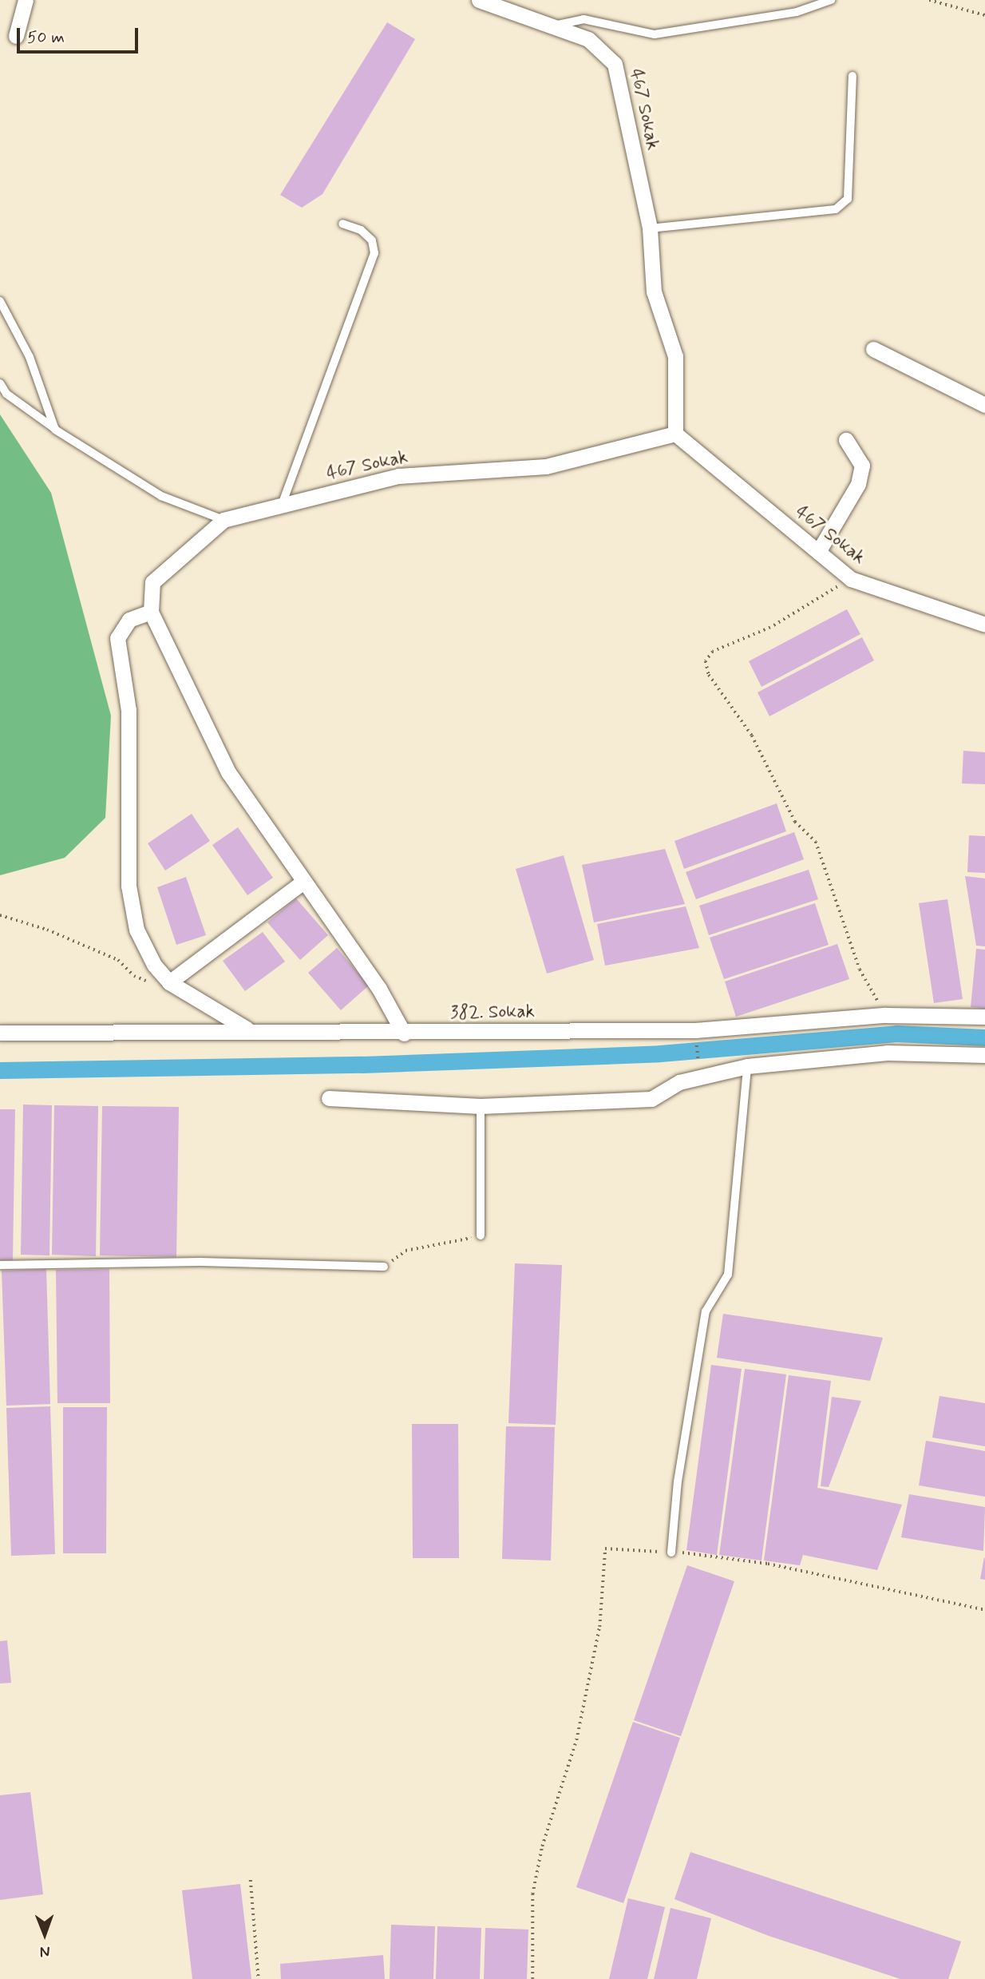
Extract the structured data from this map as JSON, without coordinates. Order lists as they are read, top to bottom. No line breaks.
{"streets":{"street":["467 Sokak","382. Sokak"]},"scale_bar":"50 m","north":"bottom"}
